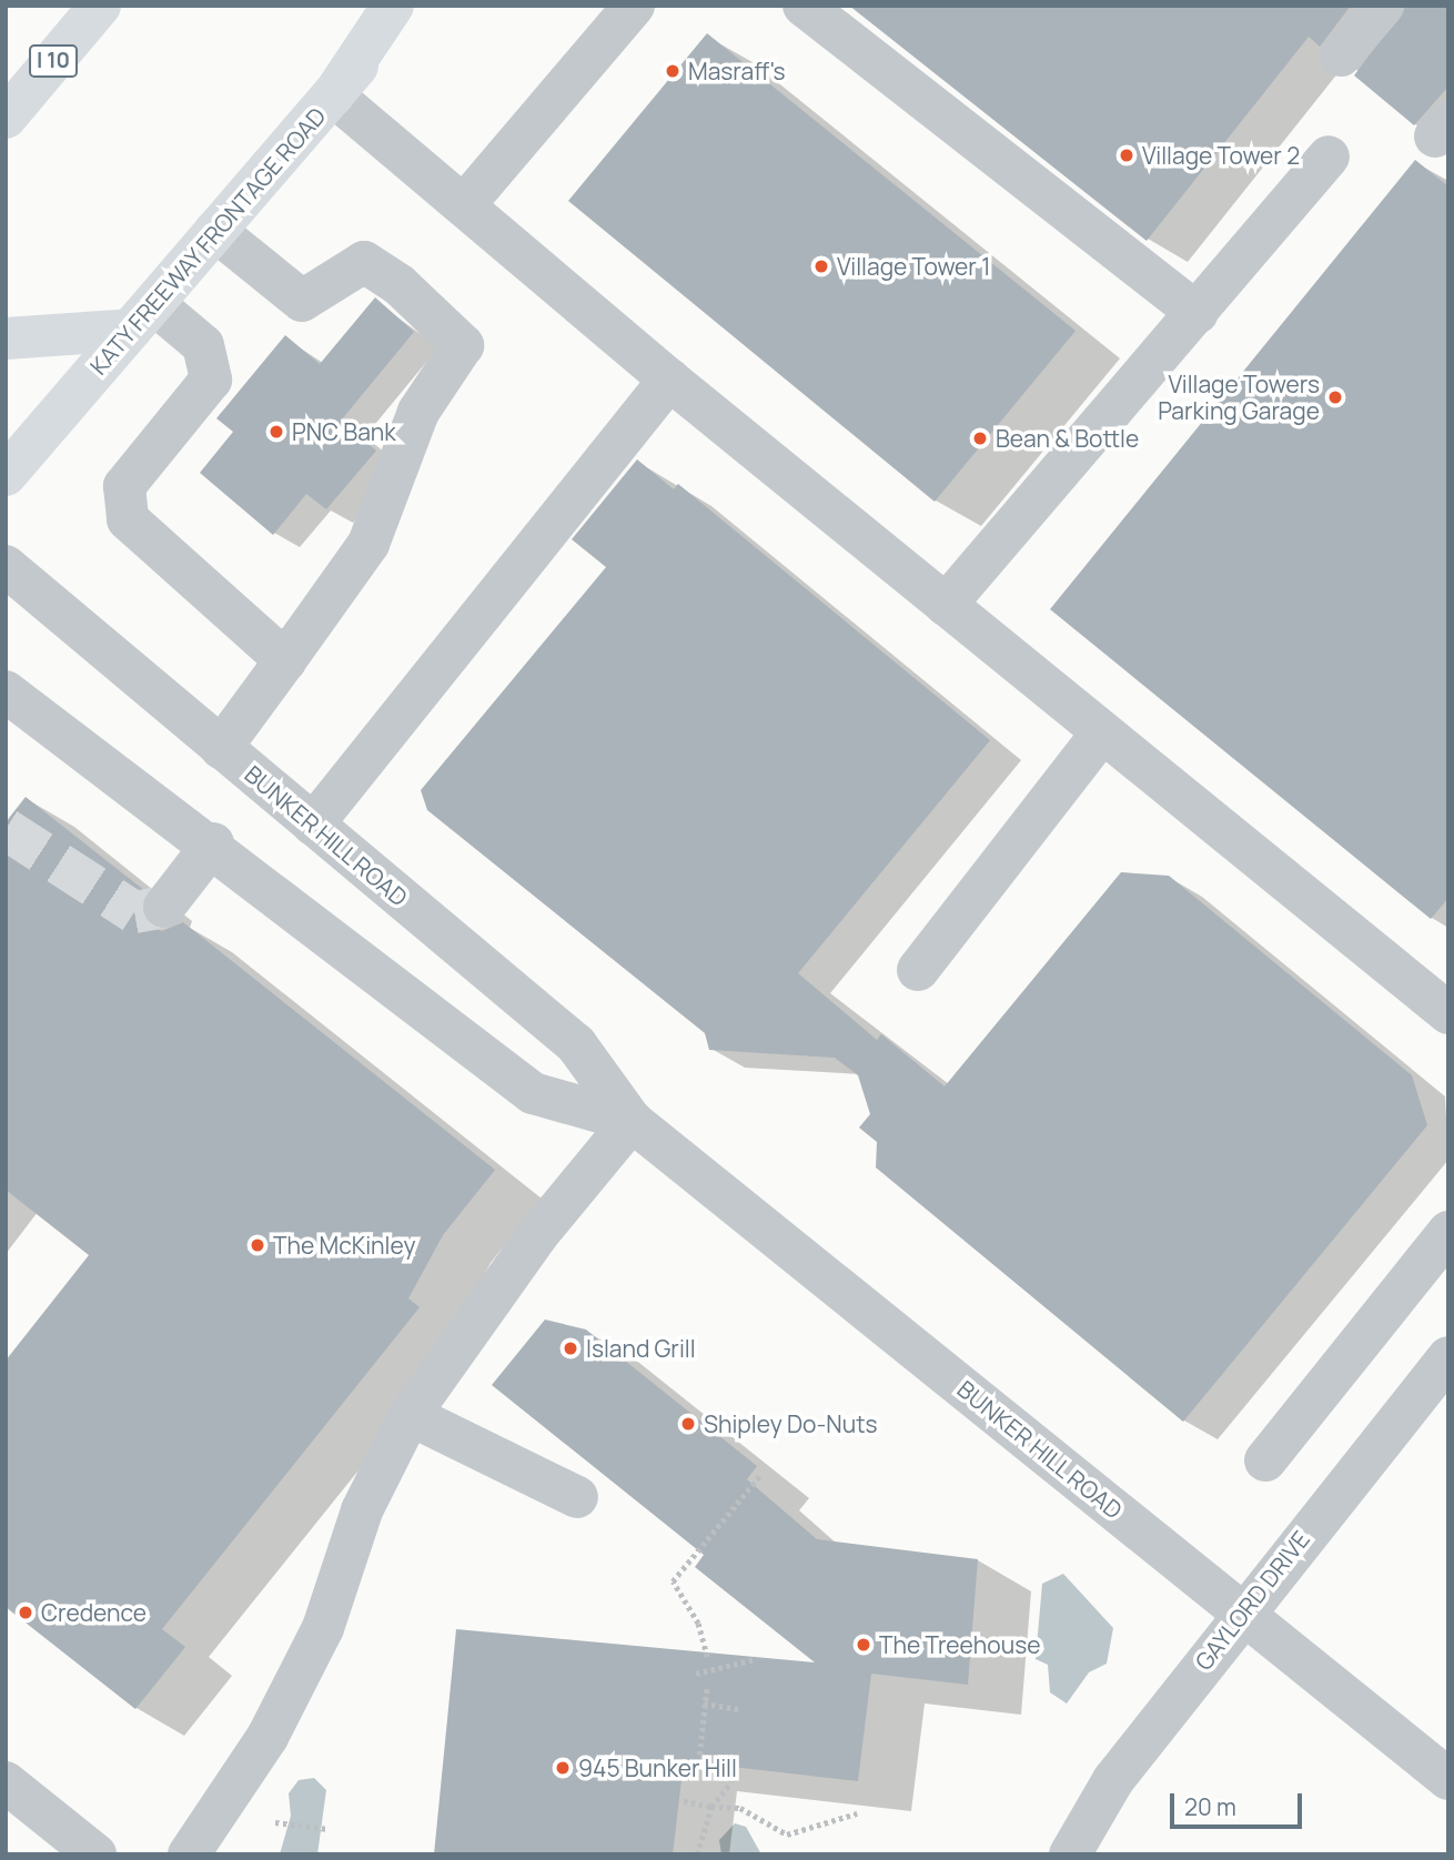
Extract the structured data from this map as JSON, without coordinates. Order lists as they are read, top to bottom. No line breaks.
{"streets":{"main road":["I 10","KATY FREEWAY FRONTAGE ROAD"],"street":["BUNKER HILL ROAD","GAYLORD DRIVE"]},"crossings":[["BUNKER HILL ROAD","GAYLORD DRIVE"]],"places":["Masraff's","Village Tower 2","Village Tower 1","Village Towers Parking Garage","PNC Bank","Bean & Bottle","The McKinley","Island Grill","Shipley Do-Nuts","Credence","The Treehouse","945 Bunker Hill"],"scale_bar":"20 m"}
